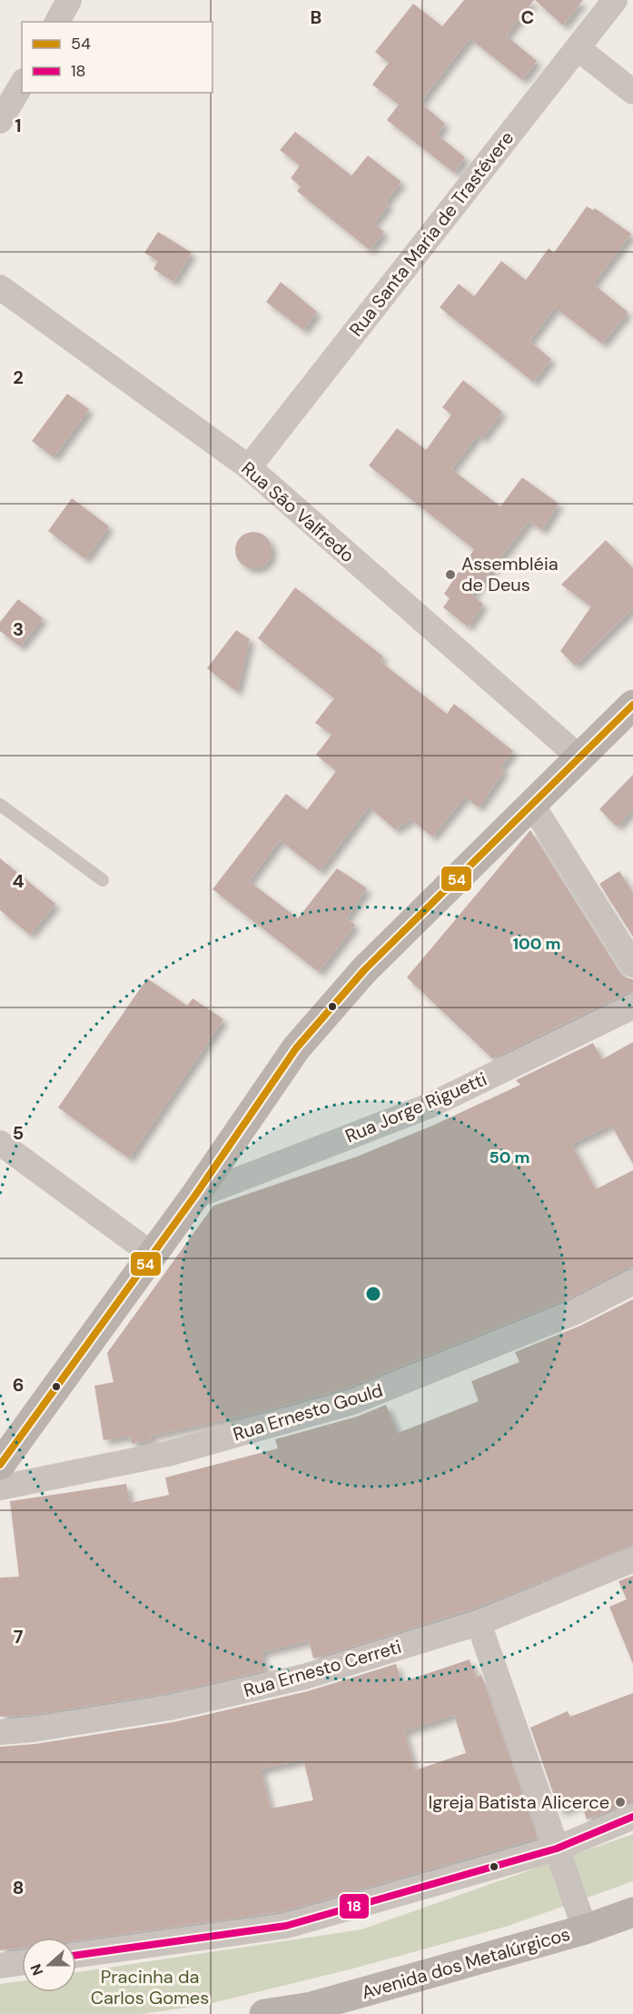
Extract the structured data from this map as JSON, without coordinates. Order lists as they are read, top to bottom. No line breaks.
{"streets":{"main road":["Avenida dos Metalúrgicos"],"street":["Rua Santa Maria de Trastévere","Rua São Valfredo","Rua Jorge Riguetti","Rua Ernesto Gould","Rua Ernesto Cerreti"]},"crossings":[["Rua Santa Maria de Trastévere","Rua São Valfredo"]],"parks":["Pracinha da Carlos Gomes"],"places":["Assembléia de Deus","Igreja Batista Alicerce"],"lines":["transit line 54","transit line 18"],"legend":["54","18"],"north":"left","grid":{"columns":["B","C"],"rows":["1","2","3","4","5","6","7","8"]},"rings":["100 m","50 m"]}
